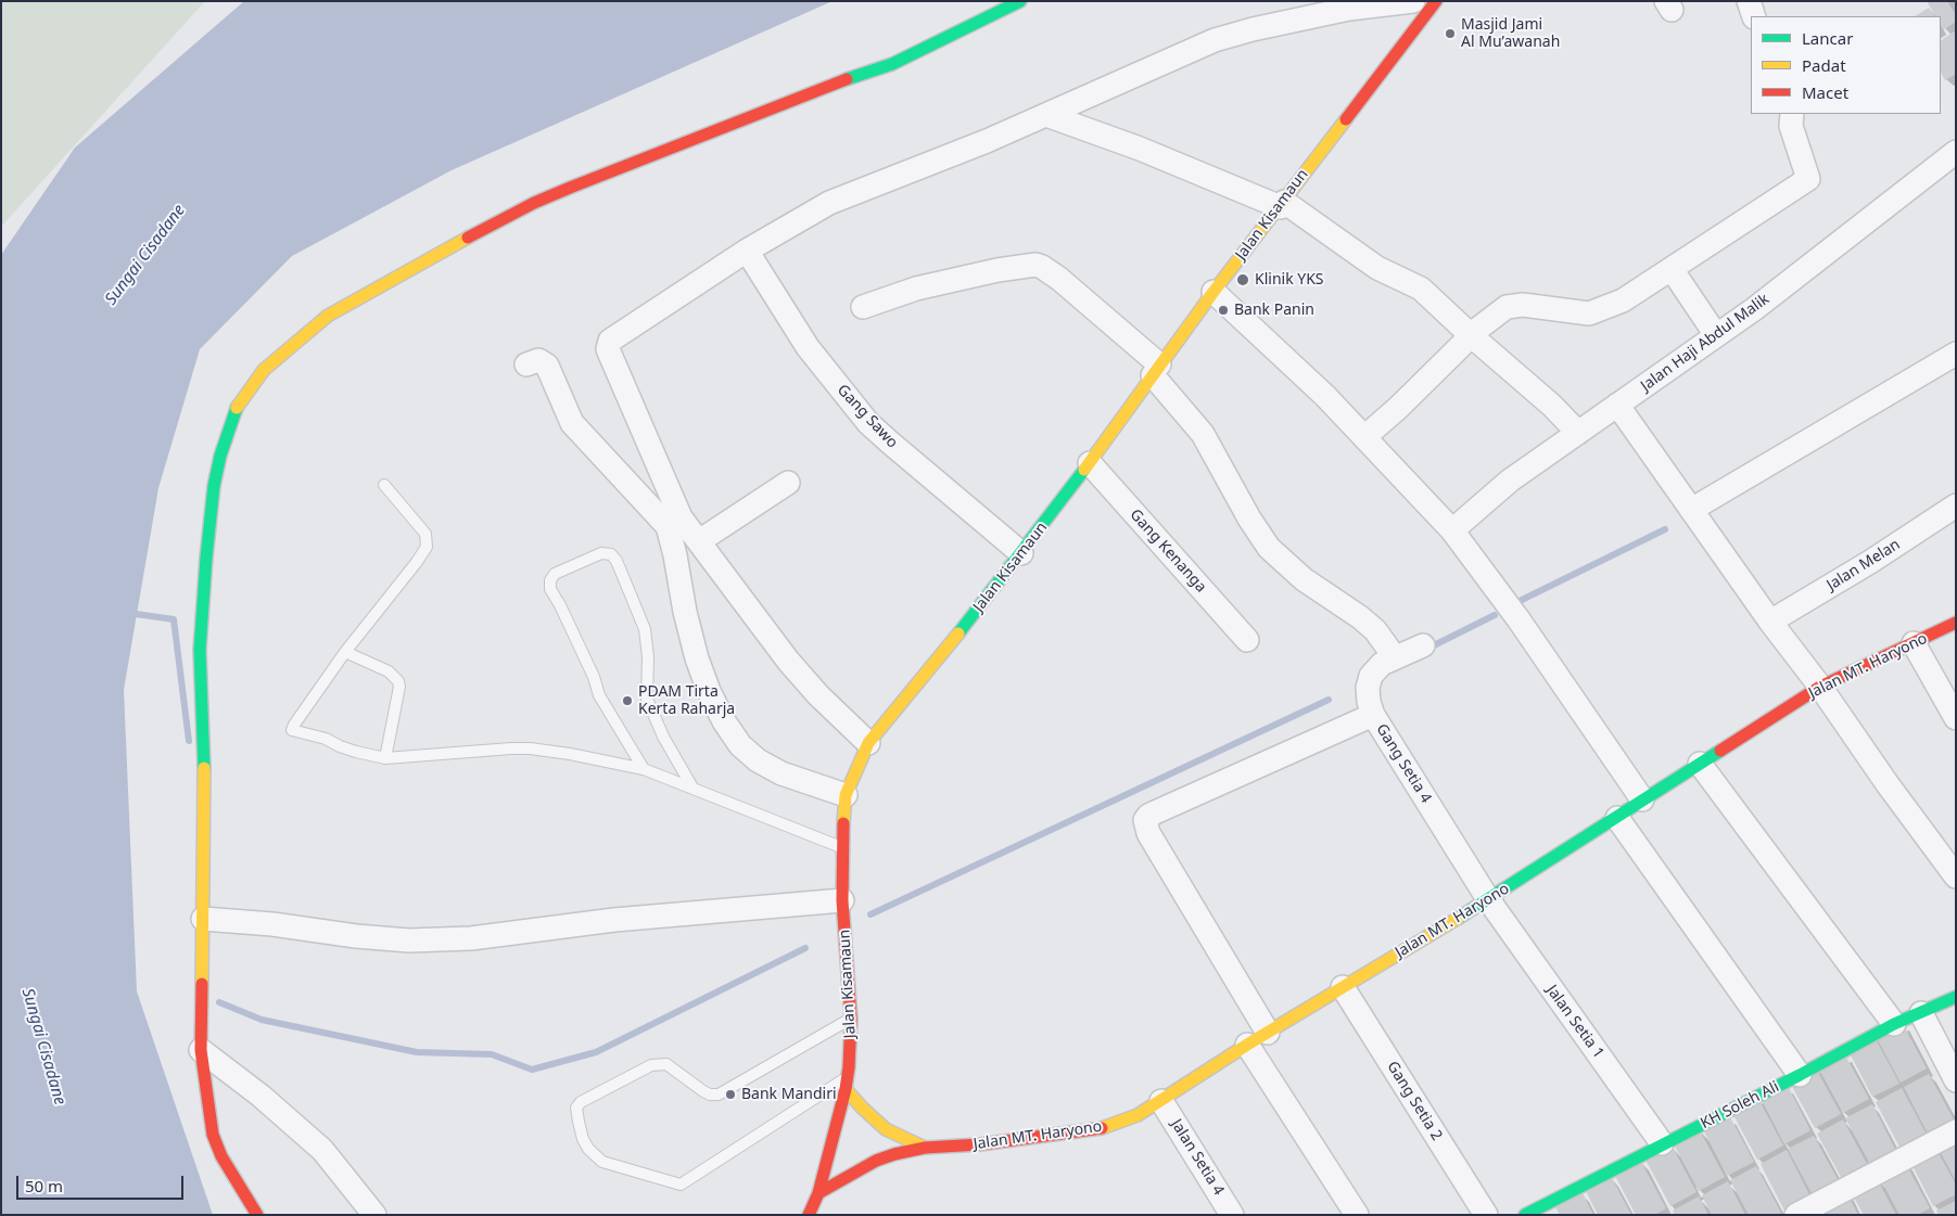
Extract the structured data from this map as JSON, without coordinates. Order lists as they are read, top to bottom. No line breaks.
{"streets":{"street":["Jalan Kisamaun","Jalan Haji Abdul Malik","Gang Sawo","Gang Kenanga","Jalan Melan","Jalan MT. Haryono","Gang Setia 4","Jalan Setia 1","Gang Setia 2","KH Soleh Ali","Jalan Setia 4"]},"crossings":[["Jalan Kisamaun","Gang Sawo"],["Jalan Kisamaun","Gang Kenanga"],["Jalan Kisamaun","Jalan MT. Haryono"],["Jalan MT. Haryono","Gang Setia 4"],["Jalan MT. Haryono","Jalan Setia 1"],["Jalan MT. Haryono","Gang Setia 2"],["Jalan MT. Haryono","Jalan Setia 4"],["Gang Setia 4","Jalan Setia 1"],["Jalan Setia 1","KH Soleh Ali"]],"water":["Sungai Cisadane"],"places":["Masjid Jami Al Mu’awanah","Klinik YKS","Bank Panin","PDAM Tirta Kerta Raharja","Bank Mandiri"],"legend":["Lancar","Padat","Macet"],"scale_bar":"50 m"}
